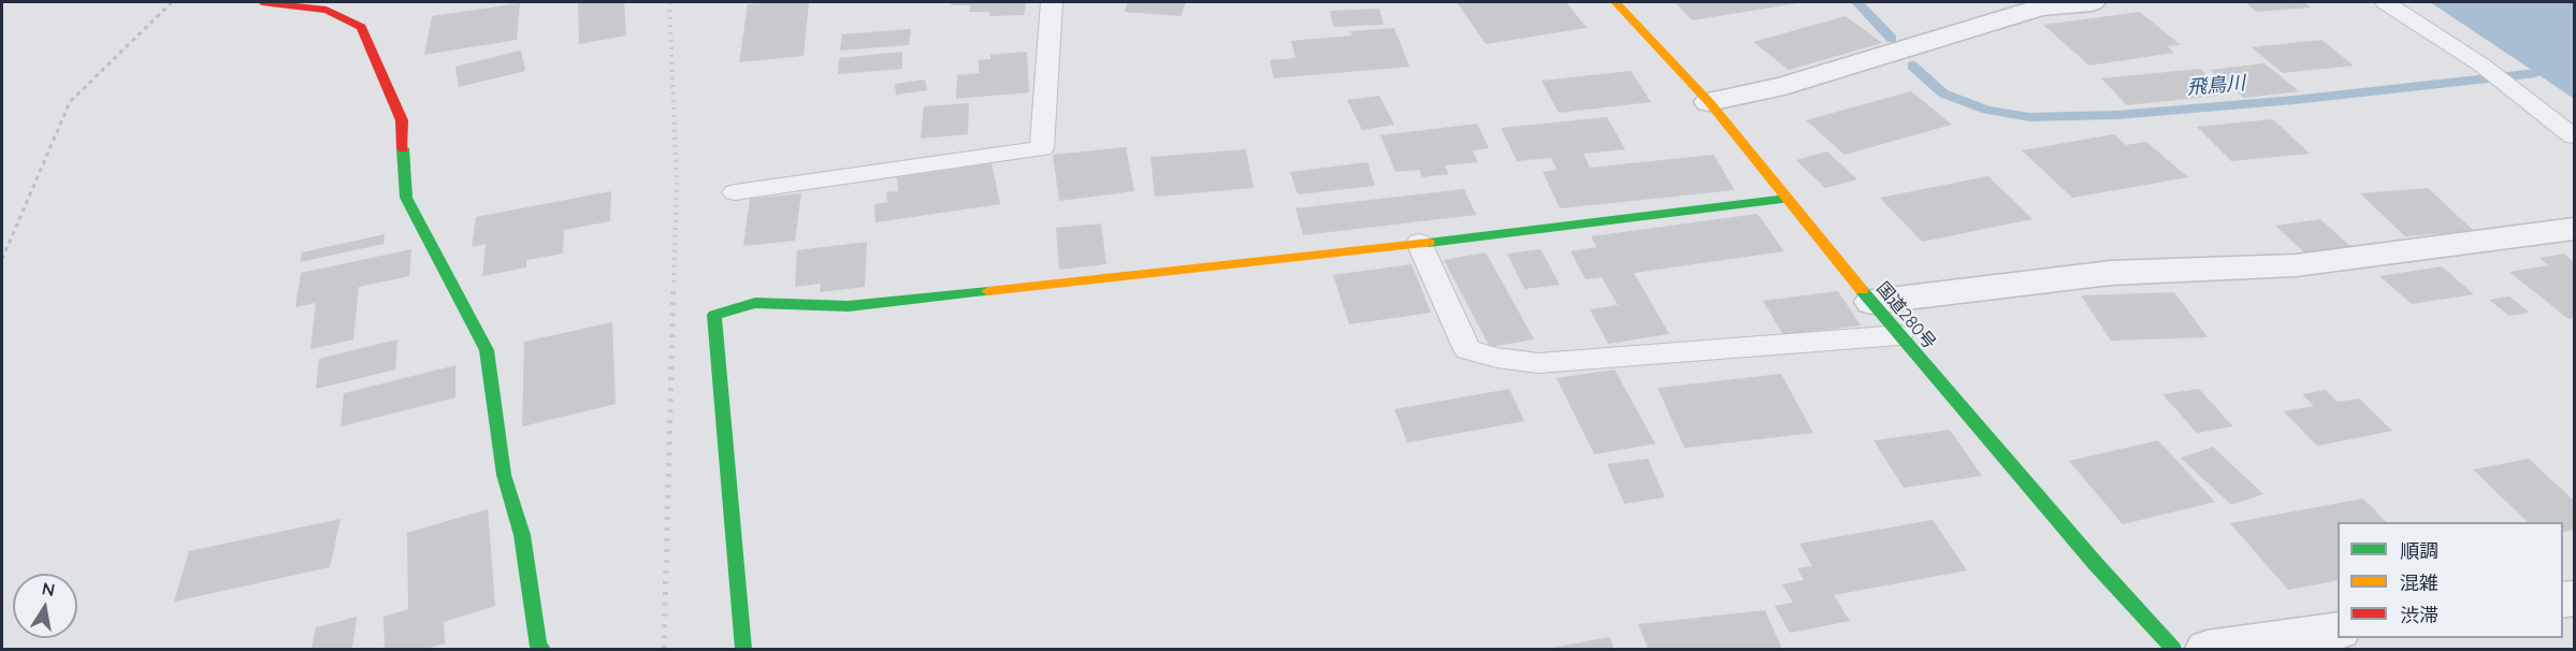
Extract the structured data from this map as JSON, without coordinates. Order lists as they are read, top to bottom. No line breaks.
{"streets":{"main road":["国道280号"]},"water":["飛鳥川"],"legend":["順調","混雑","渋滞"],"north":"top"}
